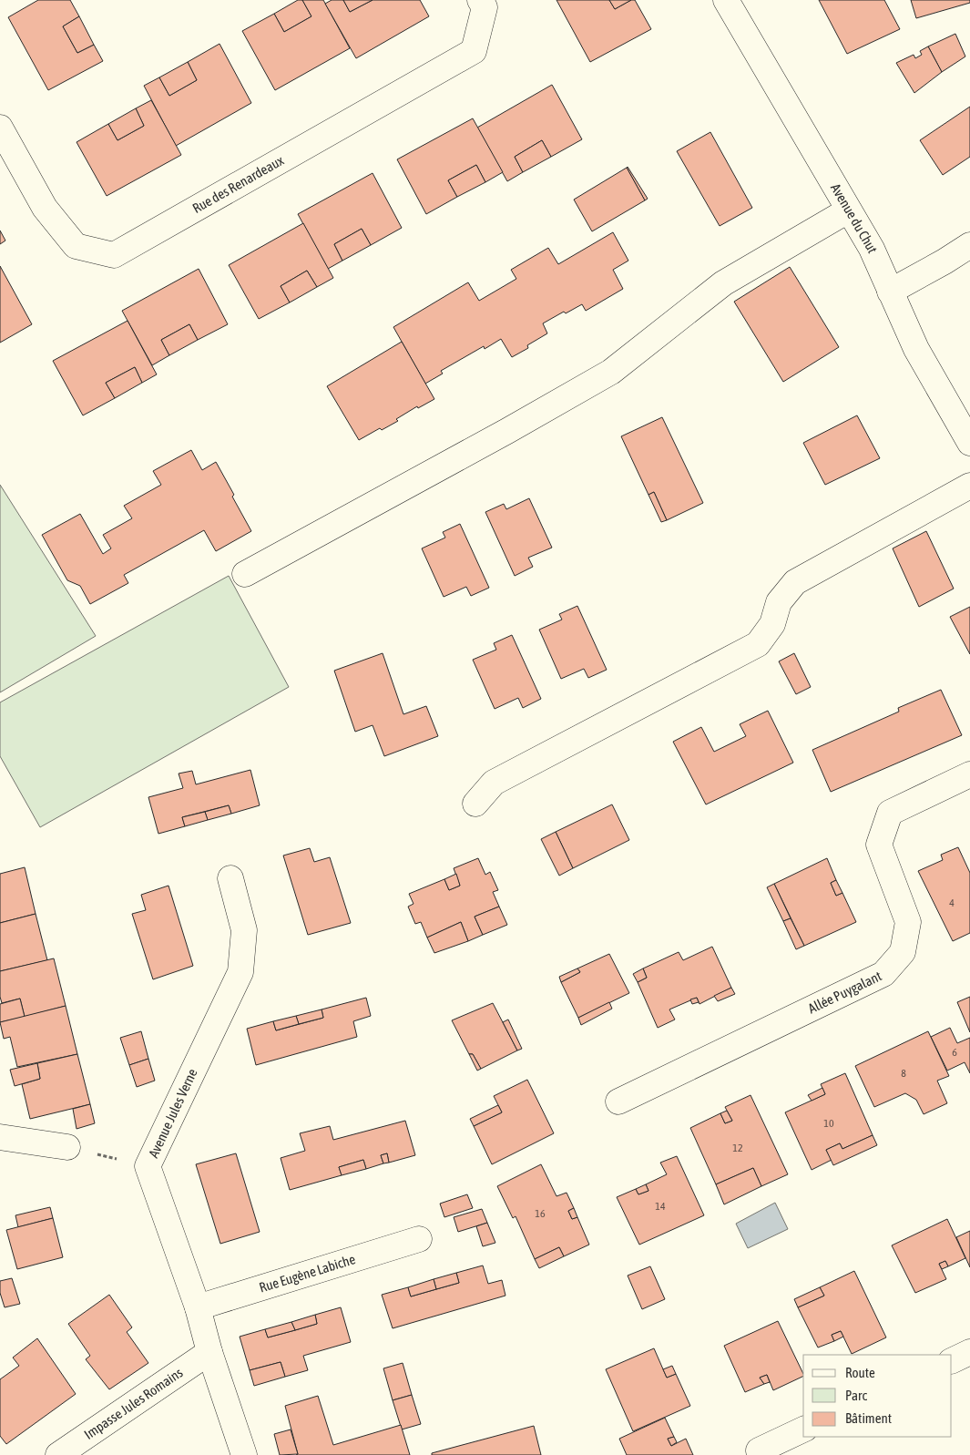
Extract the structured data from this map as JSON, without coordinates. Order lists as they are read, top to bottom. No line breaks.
{"streets":{"street":["Rue des Renardeaux","Avenue du Chut","Allée Puygalant","Avenue Jules Verne","Rue Eugène Labiche","Impasse Jules Romains"]},"crossings":[["Avenue Jules Verne","Rue Eugène Labiche"],["Avenue Jules Verne","Impasse Jules Romains"]],"house_numbers":["4","6","8","10","12","14","16"],"legend":["Route","Parc","Bâtiment"]}
